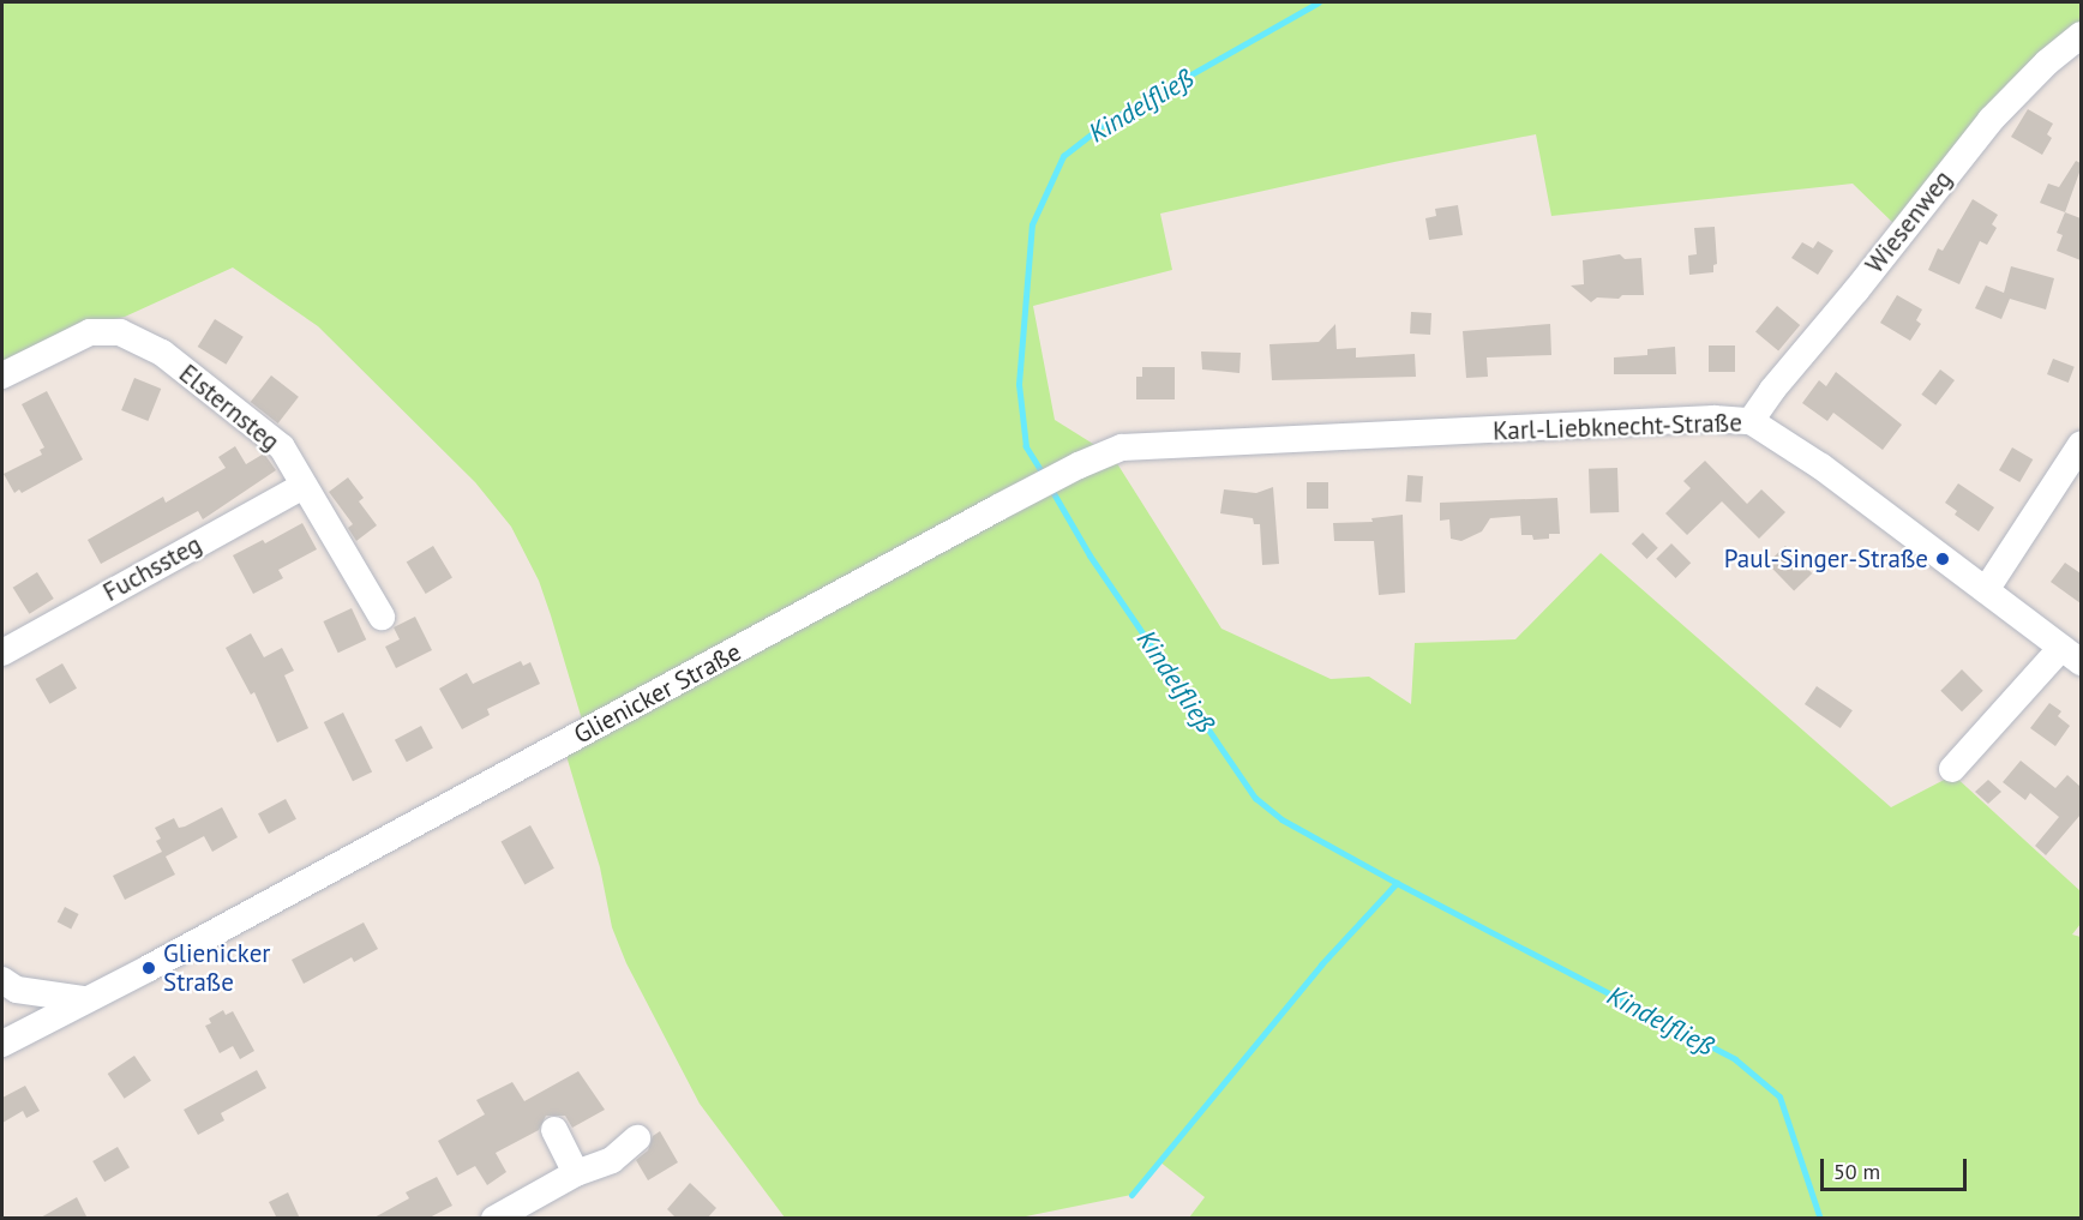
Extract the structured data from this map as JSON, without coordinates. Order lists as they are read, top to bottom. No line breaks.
{"streets":{"street":["Wiesenweg","Elsternsteg","Karl-Liebknecht-Straße","Fuchssteg","Glienicker Straße"]},"crossings":[["Wiesenweg","Karl-Liebknecht-Straße"],["Elsternsteg","Fuchssteg"],["Karl-Liebknecht-Straße","Glienicker Straße"]],"water":["Kindelfließ"],"places":["Paul-Singer-Straße","Glienicker Straße"],"scale_bar":"50 m"}
